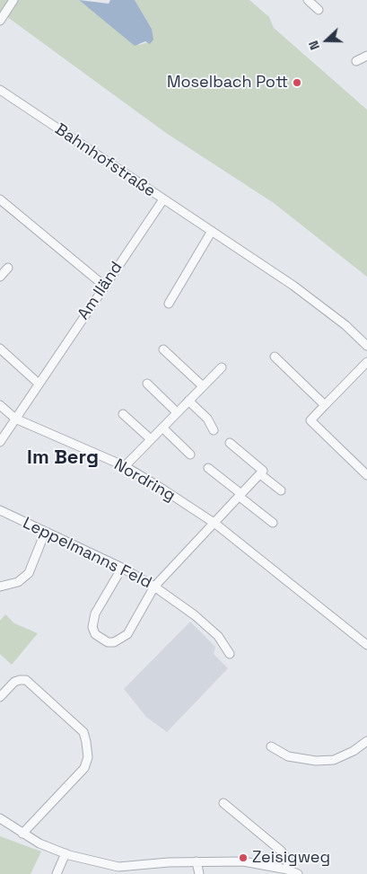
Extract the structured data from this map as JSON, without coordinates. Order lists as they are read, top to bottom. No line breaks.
{"streets":{"street":["Bahnhofstraße","Am Iländ","Nordring","Leppelmanns Feld"]},"crossings":[["Bahnhofstraße","Am Iländ"],["Am Iländ","Nordring"]],"districts":["Im Berg"],"places":["Moselbach Pott","Zeisigweg"],"north":"left"}
